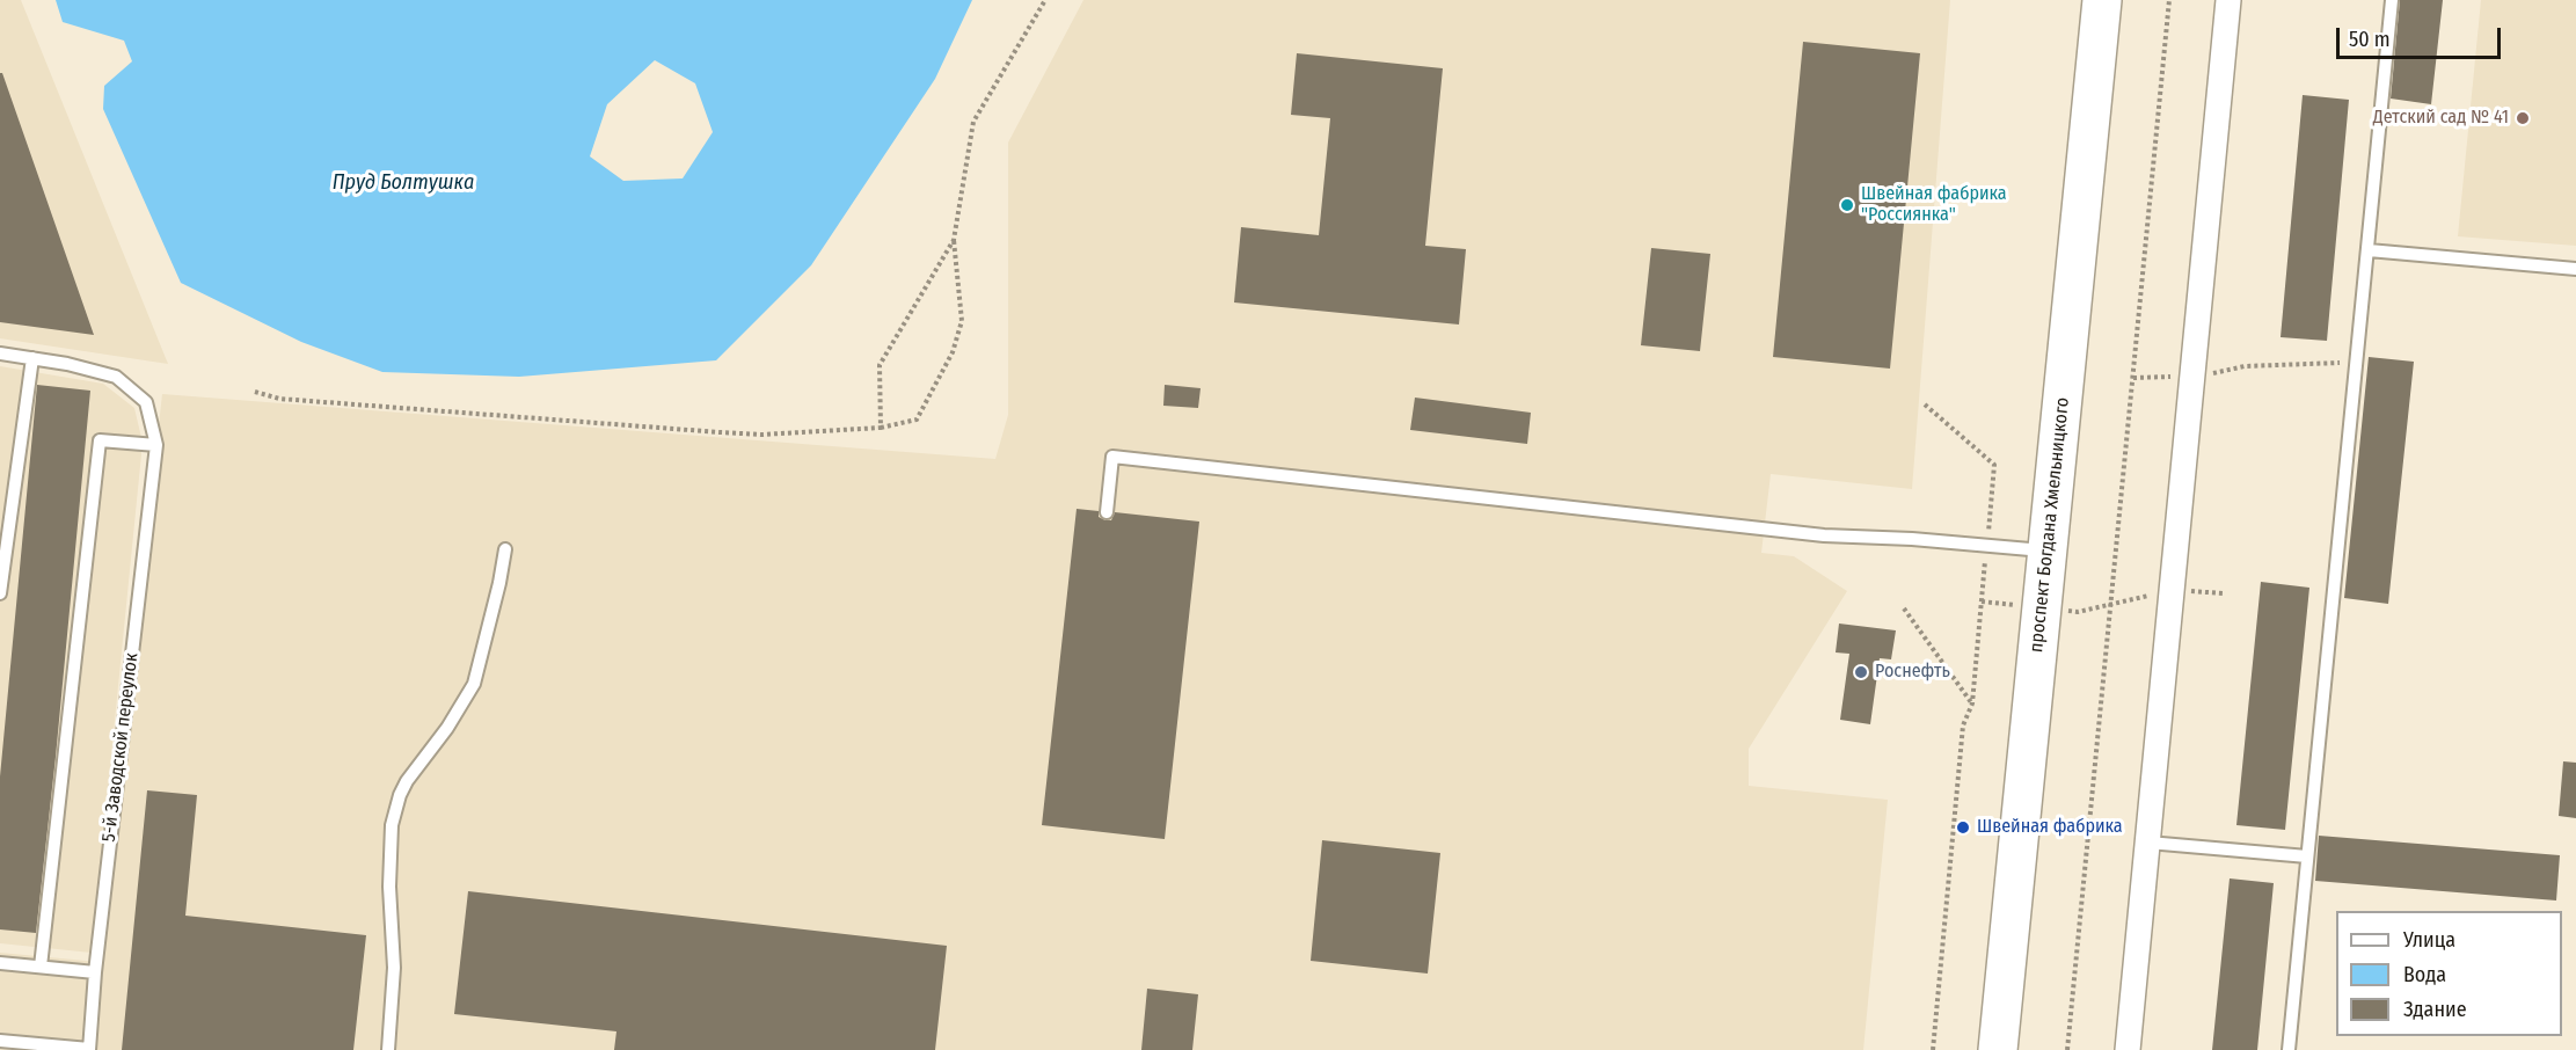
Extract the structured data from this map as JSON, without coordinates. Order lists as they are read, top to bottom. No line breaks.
{"streets":{"main road":["проспект Богдана Хмельницкого"],"lane":["5-й Заводской переулок"]},"water":["Пруд Болтушка"],"places":["Детский сад № 41","Швейная фабрика \"Россиянка\"","Роснефть","Швейная фабрика"],"legend":["Улица","Вода","Здание"],"scale_bar":"50 m"}
